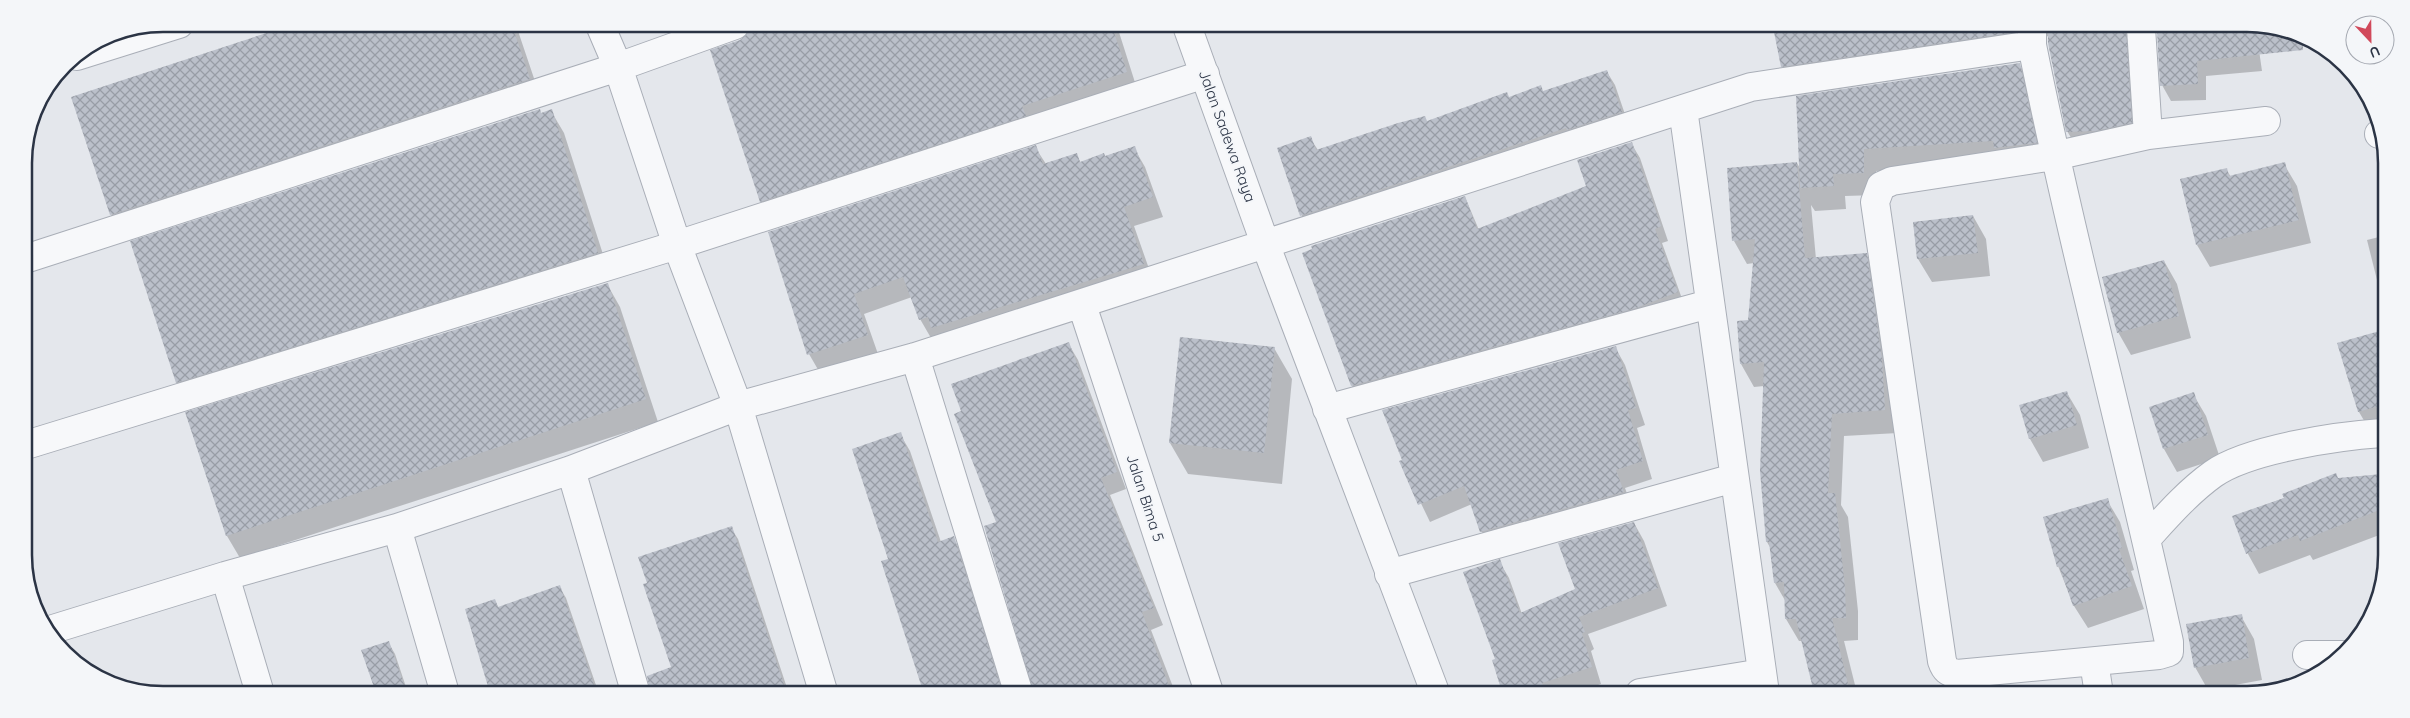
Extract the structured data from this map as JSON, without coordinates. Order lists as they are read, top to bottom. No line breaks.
{"streets":{"street":["Jalan Sadewa Raya","Jalan Bima 5"]},"north":"bottom"}
